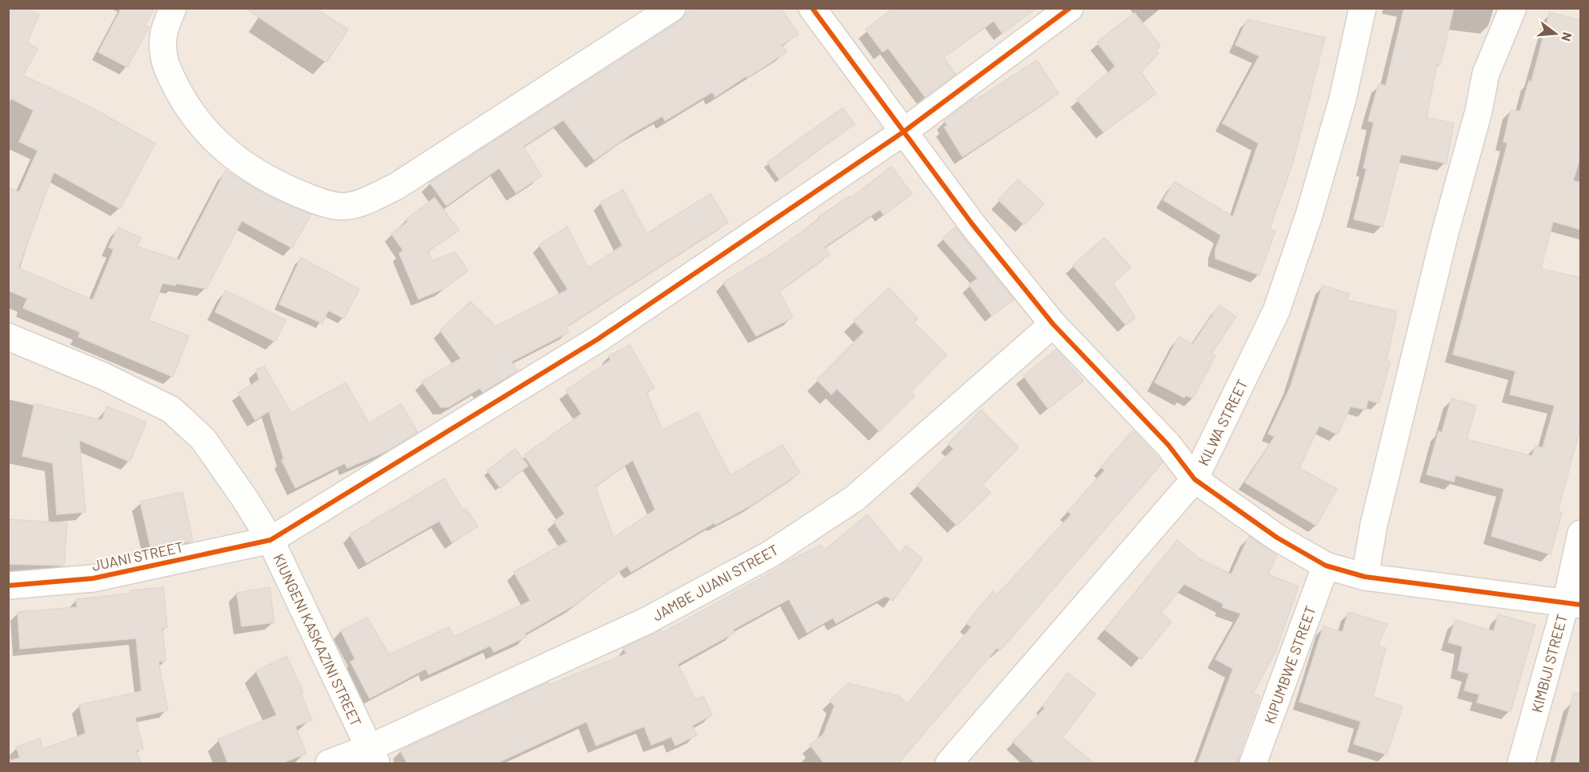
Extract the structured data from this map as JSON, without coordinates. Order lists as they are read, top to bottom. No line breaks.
{"streets":{"street":["KILWA STREET","JUANI STREET","JAMBE JUANI STREET","KIUNGENI KASKAZINI STREET","KIMBIJI STREET","KIPUMBWE STREET"]},"crossings":[["JUANI STREET","KIUNGENI KASKAZINI STREET"],["JAMBE JUANI STREET","KIUNGENI KASKAZINI STREET"]],"north":"right"}
